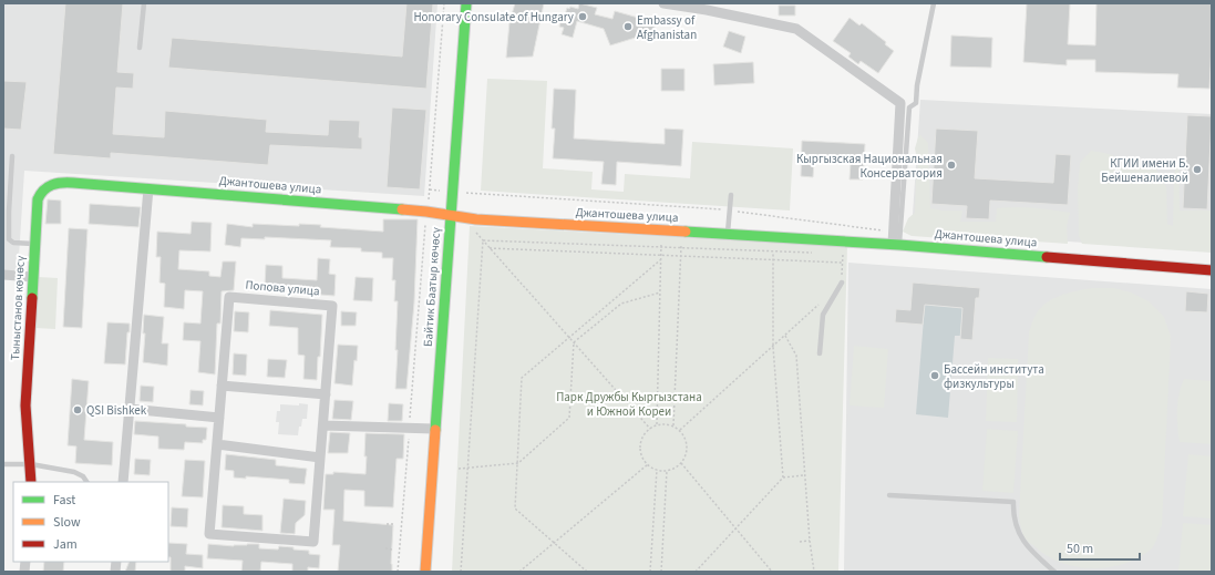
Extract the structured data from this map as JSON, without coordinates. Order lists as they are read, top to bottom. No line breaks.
{"streets":{"street":["Джантошева улица","Байтик Баатыр көчөсү","Попова улица","Тыныстанов көчөсү"]},"crossings":[["Джантошева улица","Байтик Баатыр көчөсү"],["Джантошева улица","Тыныстанов көчөсү"]],"parks":["Парк Дружбы Кыргызстана и Южной Кореи"],"places":["Honorary Consulate of Hungary","Embassy of Afghanistan","Кыргызская Национальная Консерватория","КГИИ имени Б. Бейшеналиевой","Бассейн института физкультуры","QSI Bishkek"],"legend":["Fast","Slow","Jam"],"scale_bar":"50 m"}
